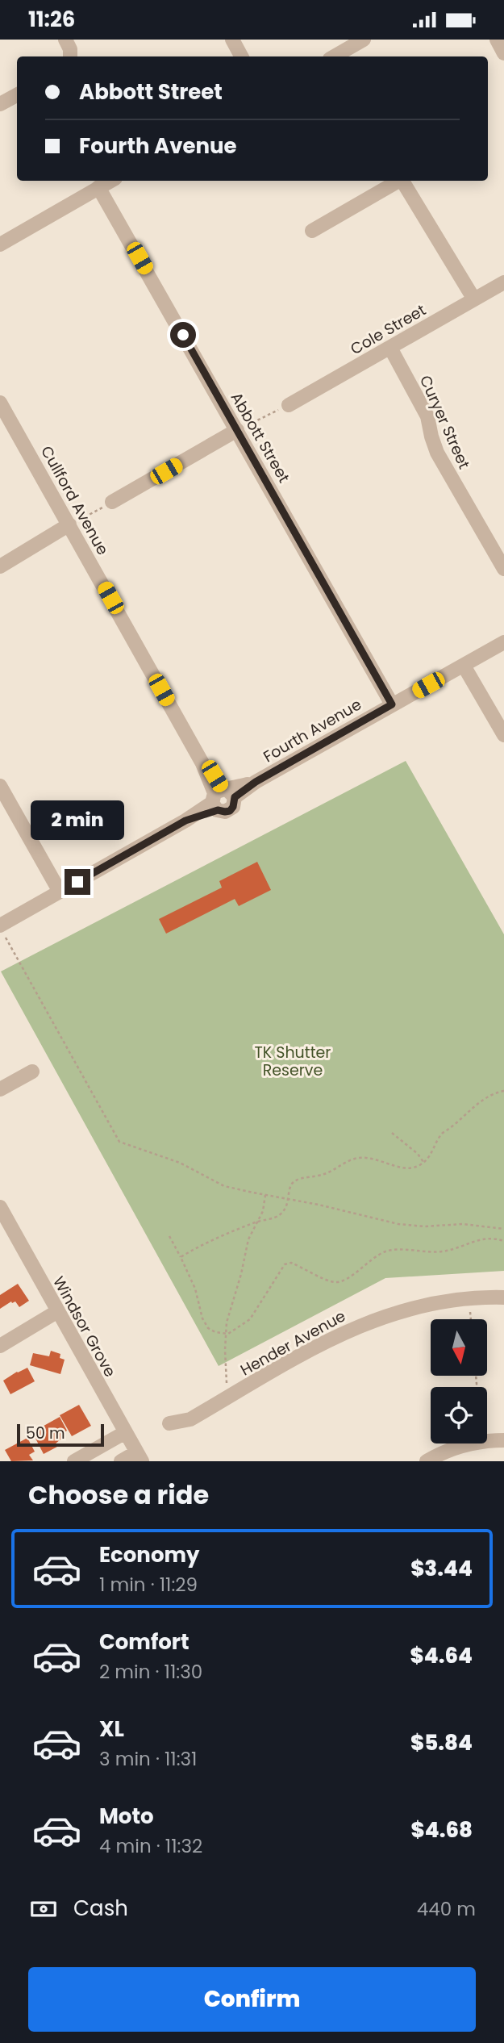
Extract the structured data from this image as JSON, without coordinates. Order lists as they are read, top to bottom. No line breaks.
{"streets":{"street":["Cole Street","Curyer Street","Abbott Street","Cullford Avenue","Fourth Avenue","Windsor Grove","Hender Avenue"]},"crossings":[["Cole Street","Curyer Street"],["Abbott Street","Fourth Avenue"],["Cullford Avenue","Fourth Avenue"]],"parks":["TK Shutter Reserve"],"scale_bar":"50 m","north":"bottom","page":{"status":"11:26","banner":["Abbott Street","Fourth Avenue"],"bubble":"2 min","scale":"50 m","heading":"Choose a ride","list":[{"name":"Economy","note":"1 min · 11:29","value":"$3.44"},{"name":"Comfort","note":"2 min · 11:30","value":"$4.64"},{"name":"XL","note":"3 min · 11:31","value":"$5.84"},{"name":"Moto","note":"4 min · 11:32","value":"$4.68"}],"pay":["Cash","440 m"],"buttons":"Confirm"}}
